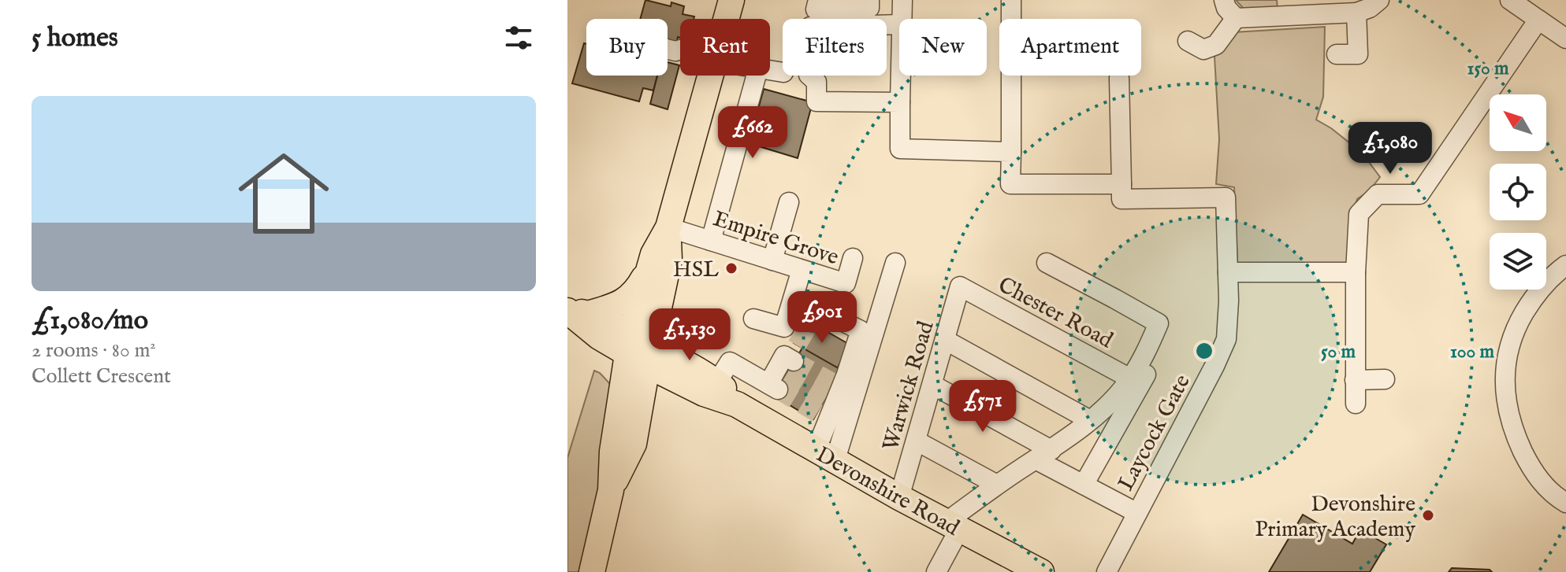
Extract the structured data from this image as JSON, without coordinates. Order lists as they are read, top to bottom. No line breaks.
{"streets":{"main road":["Devonshire Road"],"street":["Empire Grove","Chester Road","Warwick Road","Laycock Gate"]},"crossings":[["Chester Road","Warwick Road"],["Warwick Road","Devonshire Road"]],"places":["HSL","Devonshire Primary Academy"],"north":"top left","page":{"heading":"5 homes","chip":["Buy","Rent","Filters","New","Apartment"],"list":[{"name":"£1,080/mo","note":"2 rooms · 80 m² · Collett Crescent"}],"price":["£662","£1,080","£901","£1,130","£571"]},"rings":["150 m","50 m","100 m"]}
